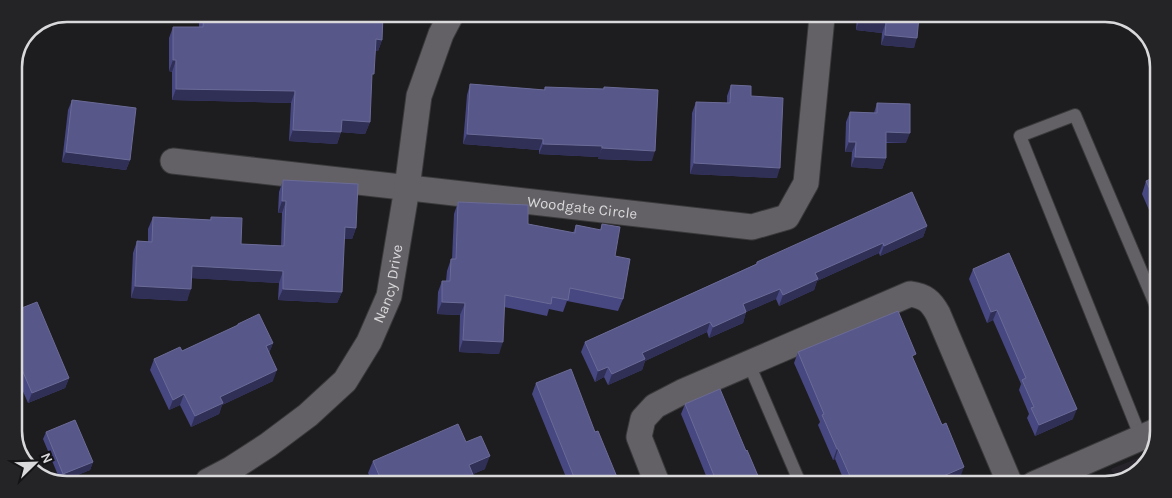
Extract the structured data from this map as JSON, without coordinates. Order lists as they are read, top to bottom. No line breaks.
{"streets":{"street":["Woodgate Circle","Nancy Drive"]},"crossings":[["Woodgate Circle","Nancy Drive"]],"north":"top right"}
